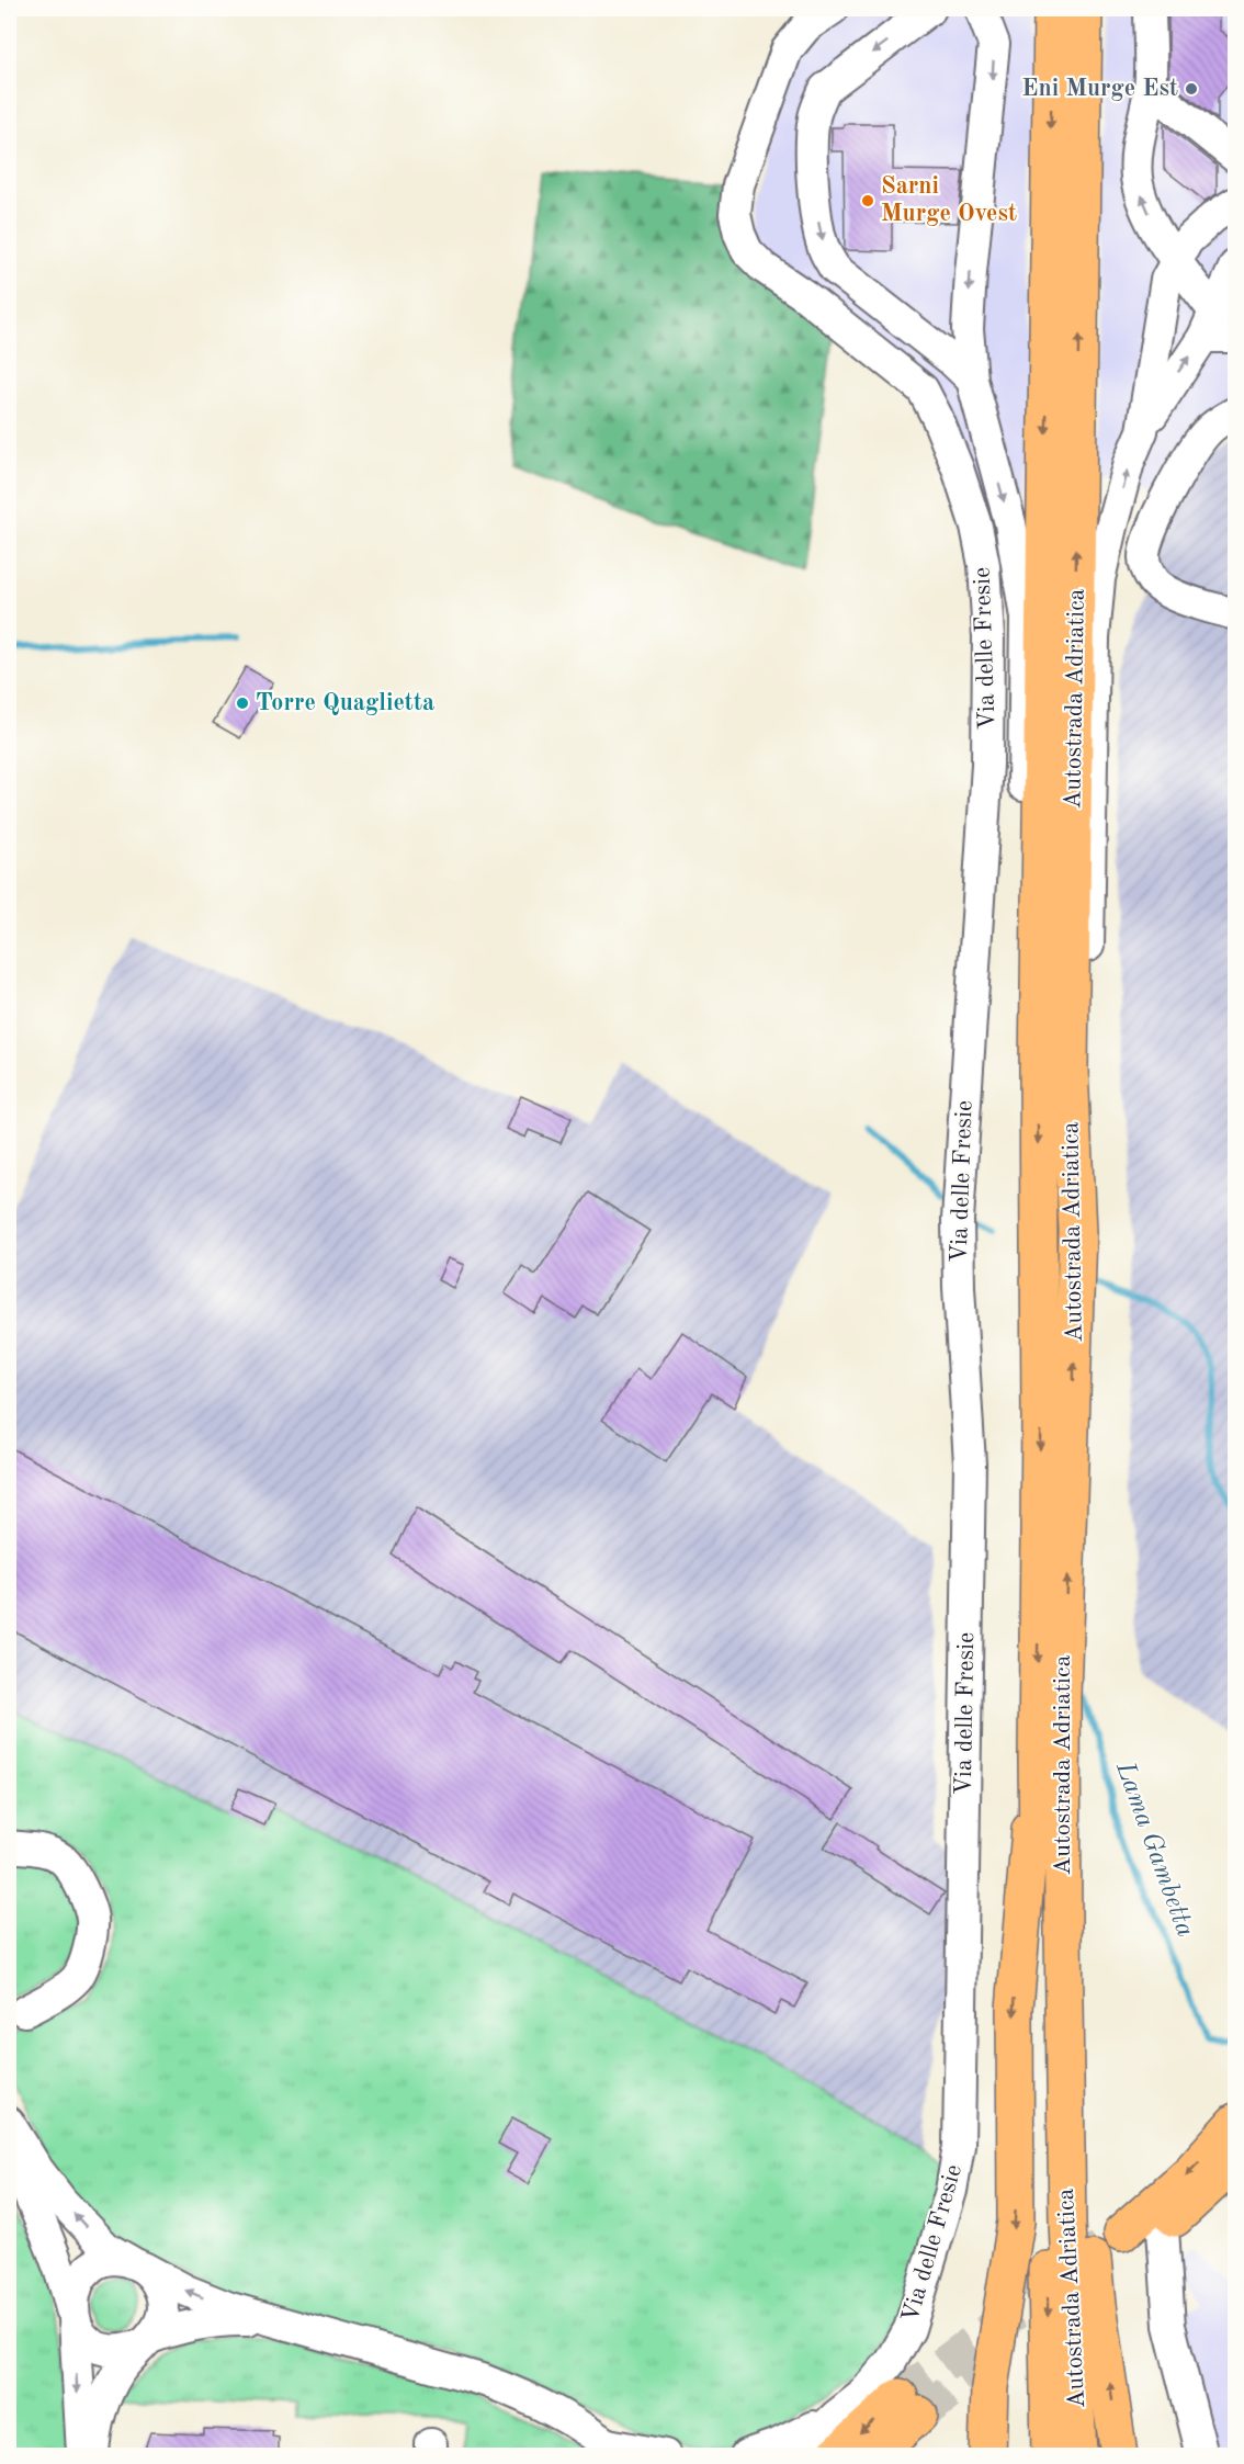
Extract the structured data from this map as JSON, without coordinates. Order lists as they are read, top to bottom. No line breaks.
{"streets":{"main road":["Autostrada Adriatica"],"street":["Via delle Fresie"]},"water":["Lama Gambetta"],"places":["Eni Murge Est","Sarni Murge Ovest","Torre Quaglietta"]}
